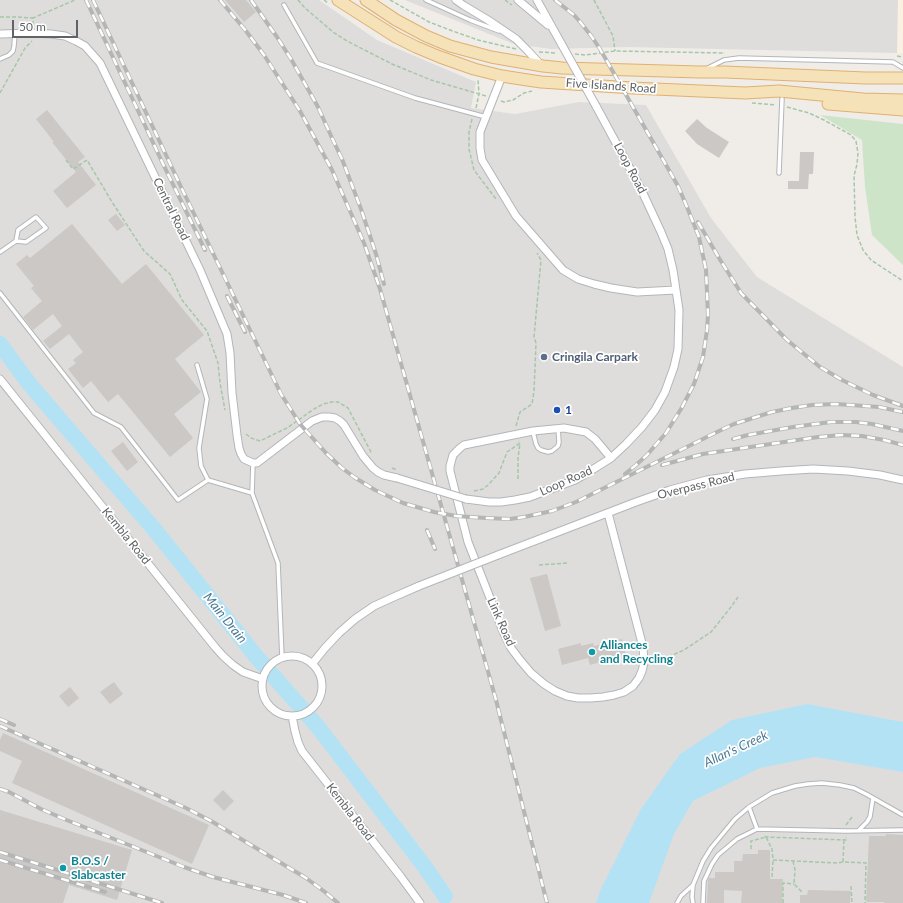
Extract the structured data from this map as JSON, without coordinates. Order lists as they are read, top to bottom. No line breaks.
{"streets":{"main road":["Five Islands Road"],"street":["Loop Road","Central Road","Overpass Road","Kembla Road","Link Road"]},"crossings":[["Loop Road","Central Road"],["Loop Road","Link Road"],["Overpass Road","Kembla Road"],["Overpass Road","Link Road"]],"water":["Main Drain","Allan's Creek"],"places":["Cringila Carpark","1","Alliances and Recycling","B.O.S / Slabcaster"],"scale_bar":"50 m"}
